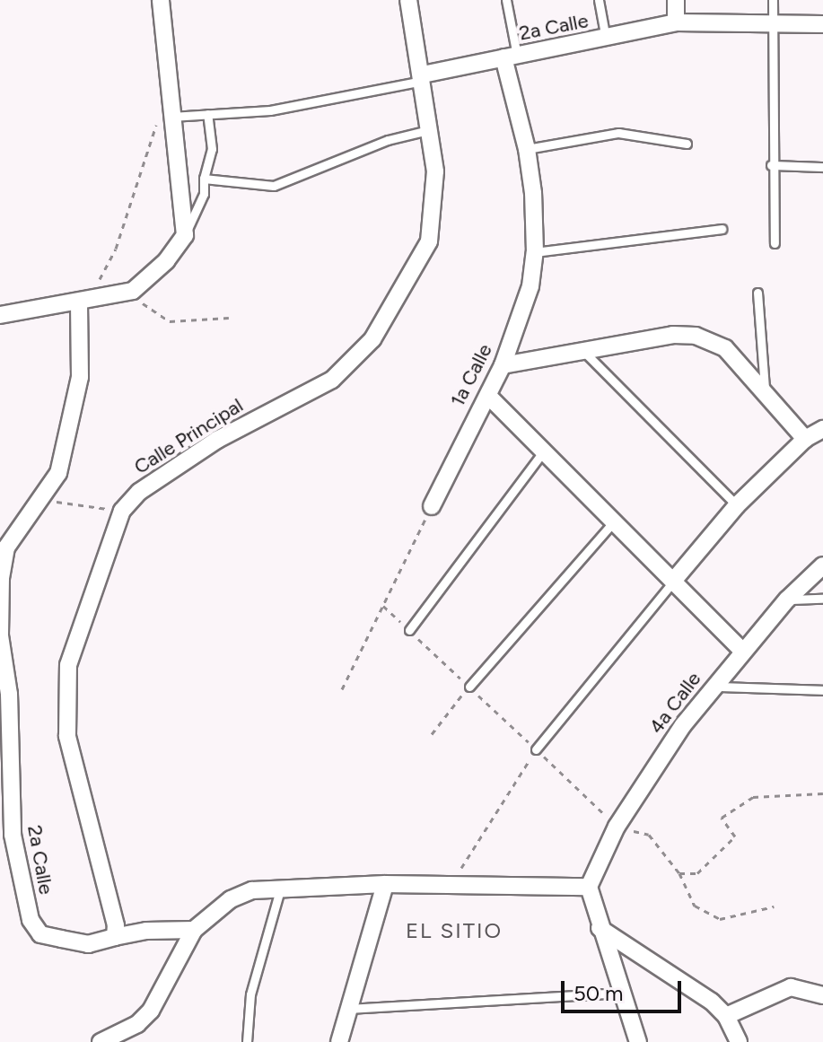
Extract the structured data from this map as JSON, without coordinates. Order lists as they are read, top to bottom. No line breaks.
{"streets":{"street":["2a Calle","1a Calle","Calle Principal","4a Calle"]},"crossings":[["2a Calle","1a Calle"],["2a Calle","Calle Principal"]],"districts":["EL SITIO"],"scale_bar":"50 m"}
